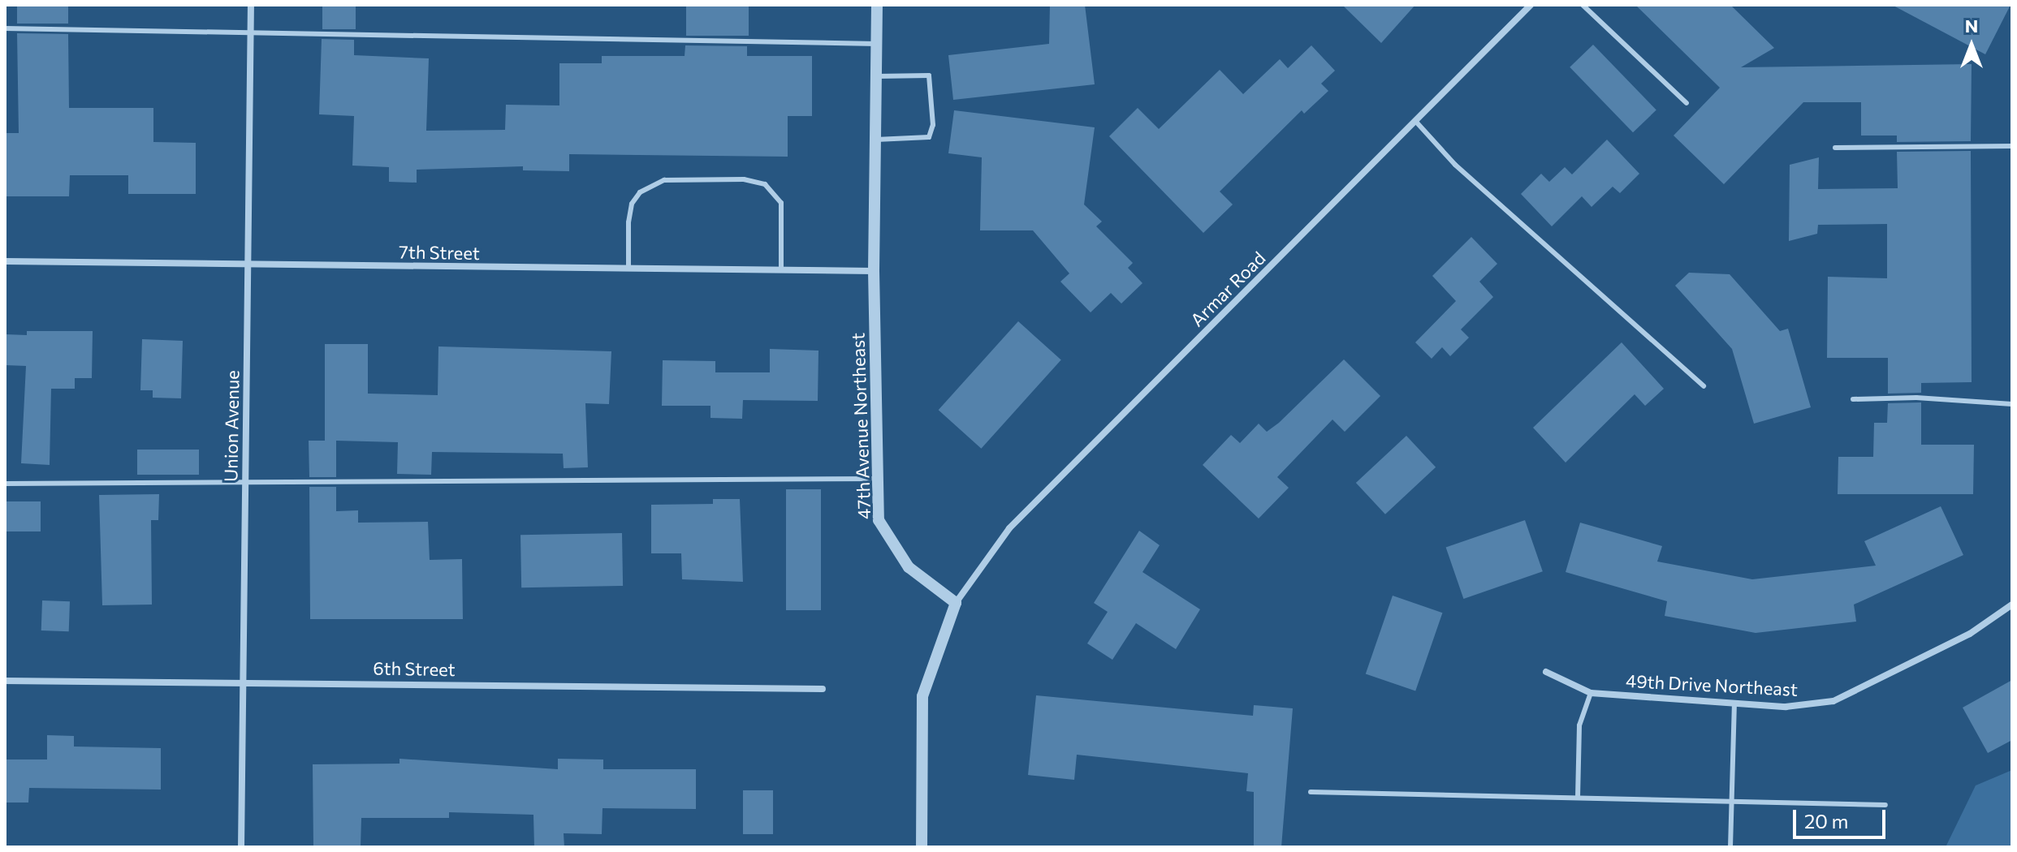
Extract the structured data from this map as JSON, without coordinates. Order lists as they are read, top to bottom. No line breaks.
{"streets":{"street":["7th Street","Armar Road","Union Avenue","47th Avenue Northeast","6th Street","49th Drive Northeast"]},"crossings":[["7th Street","Union Avenue"],["7th Street","47th Avenue Northeast"],["Armar Road","47th Avenue Northeast"],["Union Avenue","6th Street"]],"scale_bar":"20 m","north":"top"}
